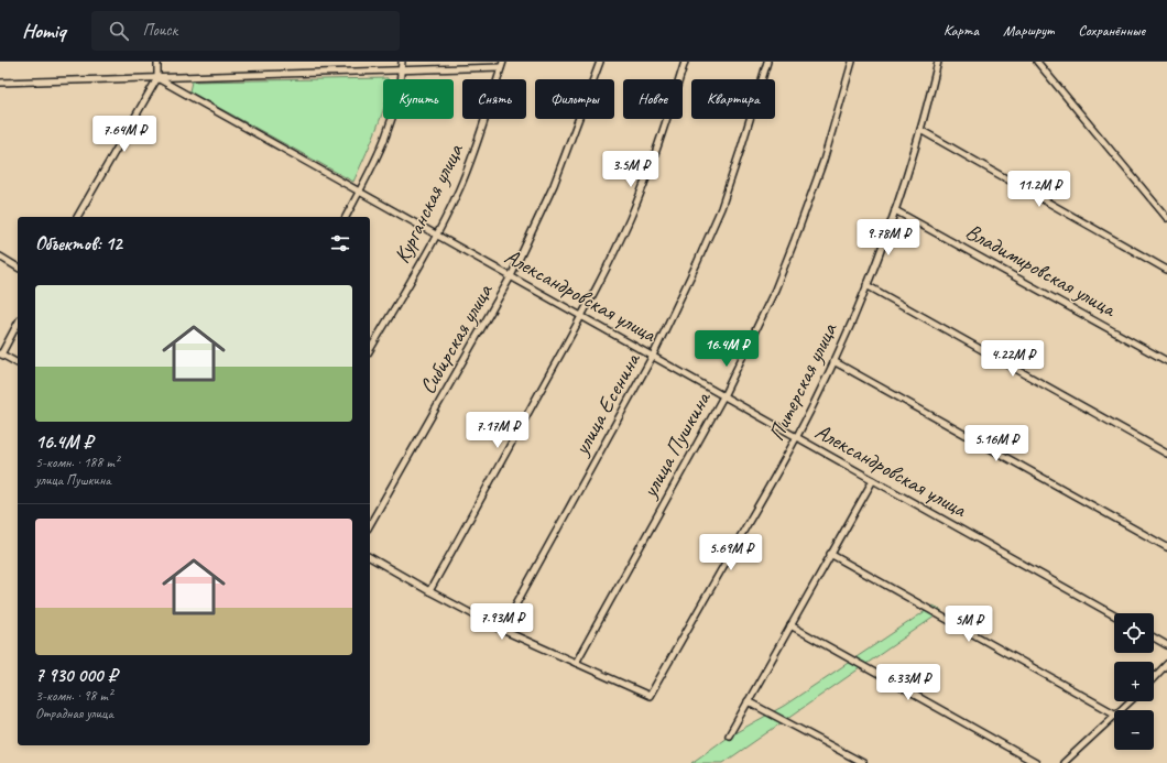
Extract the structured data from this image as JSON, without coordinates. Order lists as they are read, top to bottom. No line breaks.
{"streets":{"street":["Курганская улица","Владимировская улица","Александровская улица","Сибирская улица","Питерская улица","улица Есенина","улица Пушкина"]},"crossings":[["Курганская улица","Александровская улица"],["Владимировская улица","Питерская улица"],["Александровская улица","Сибирская улица"],["Александровская улица","Питерская улица"],["Александровская улица","улица Есенина"],["Александровская улица","улица Пушкина"],["Питерская улица","улица Пушкина"]],"page":{"header":"Homiq","search":"Поиск","nav":["Карта","Маршрут","Сохранённые"],"chip":["Купить","Снять","Фильтры","Новое","Квартира"],"price":["7.64M ₽","3.5M ₽","11.2M ₽","9.78M ₽","16.4M ₽","4.22M ₽","7.17M ₽","5.16M ₽","5.69M ₽","7.93M ₽","5M ₽","6.33M ₽"],"heading":"Объектов: 12","list":[{"name":"16.4M ₽","note":"5-комн. · 188 m² · улица Пушкина"},{"name":"7 930 000 ₽","note":"3-комн. · 98 m² · Отрадная улица"}],"map_buttons":["+","−"]}}
